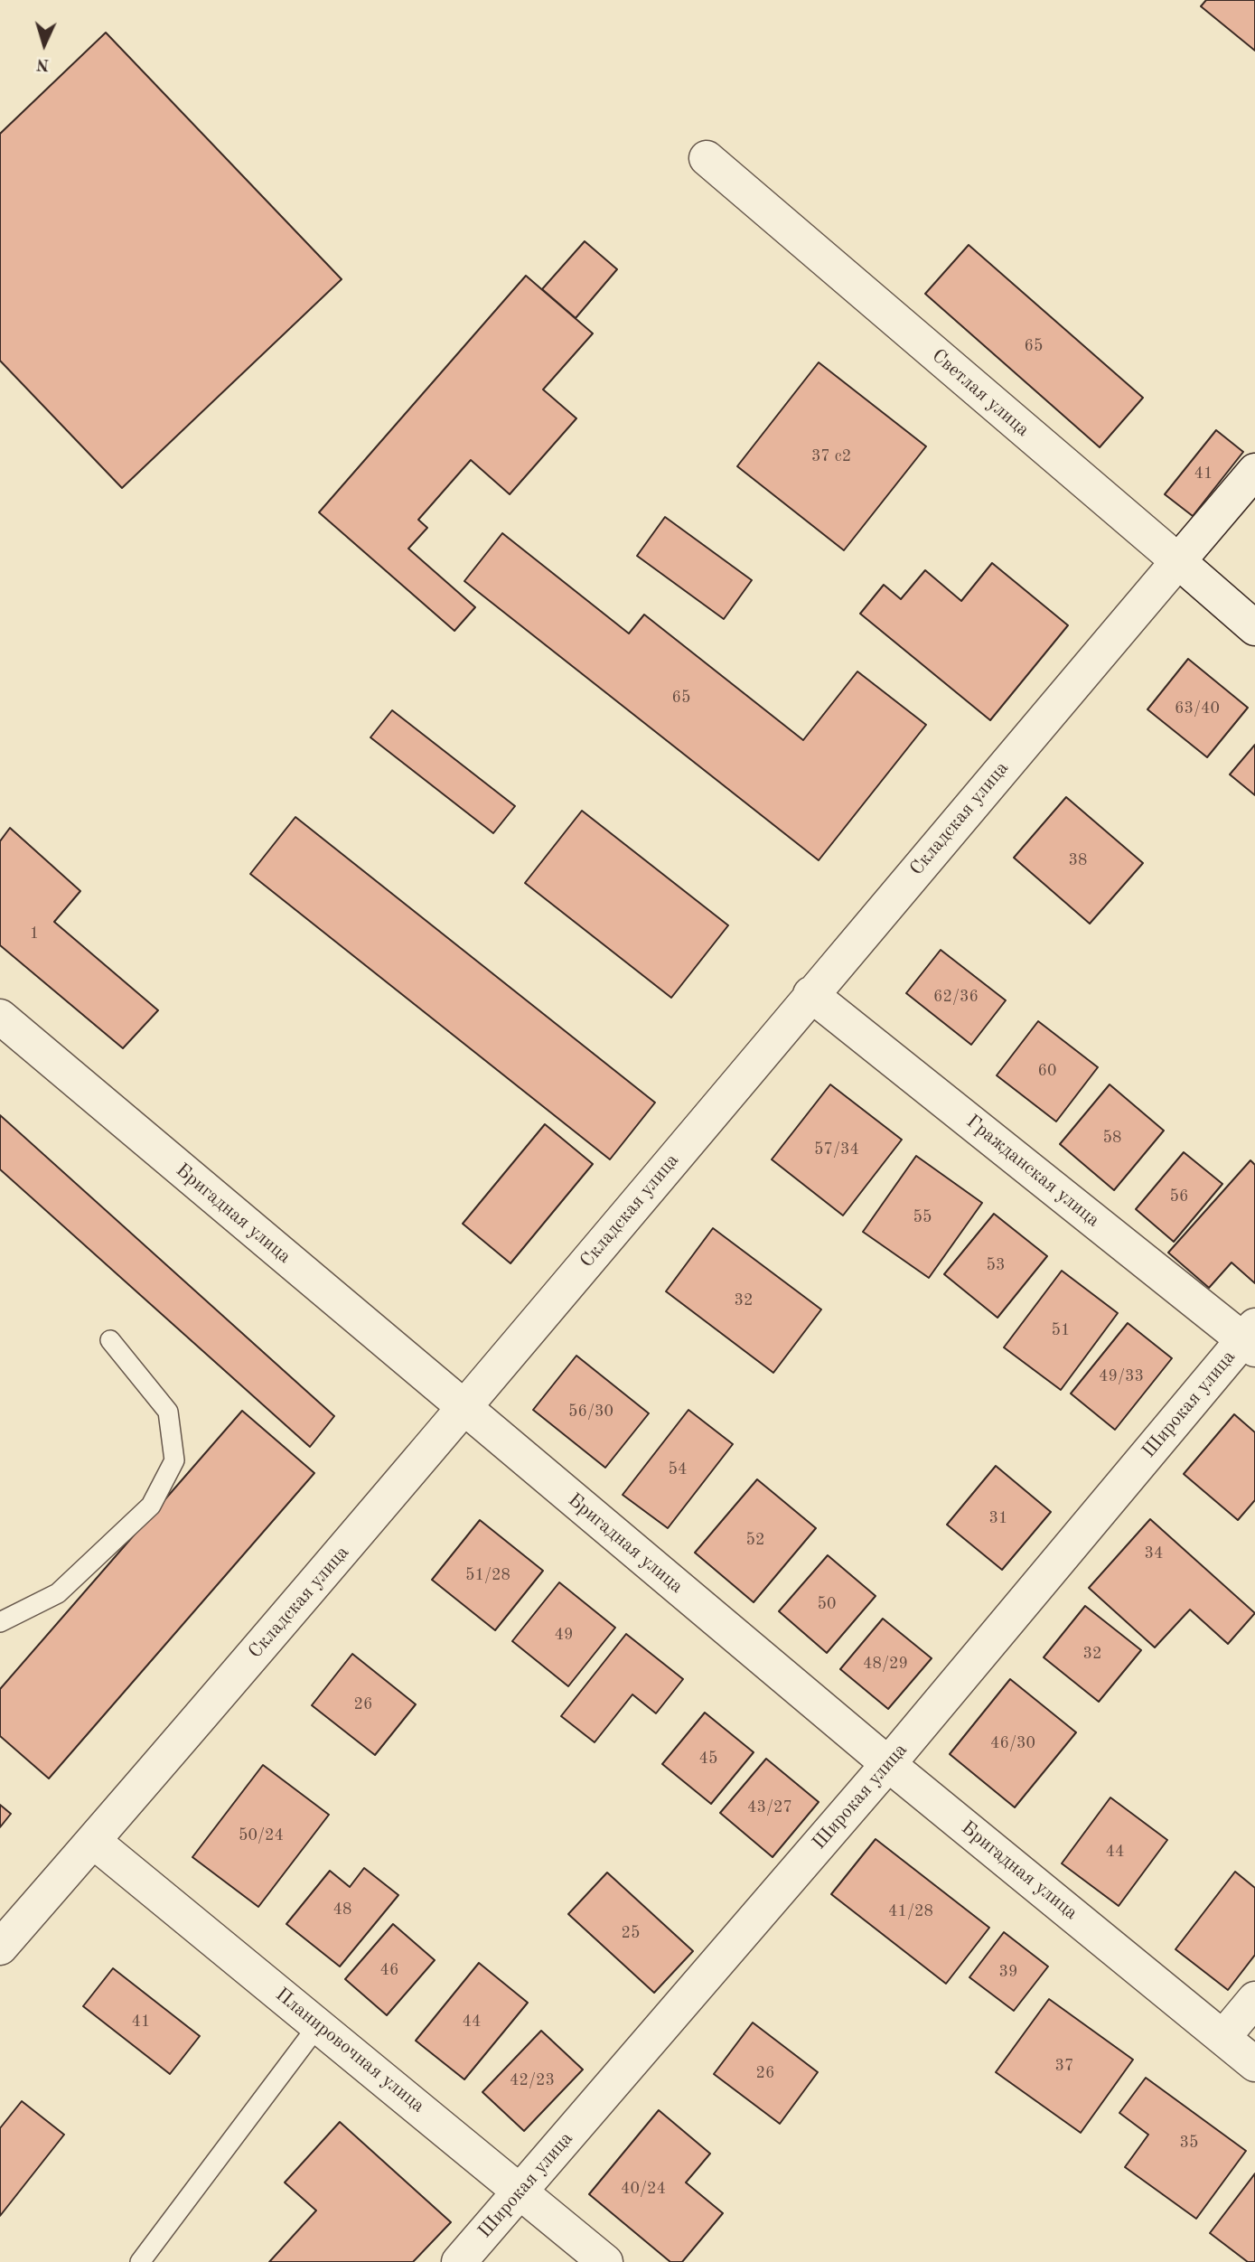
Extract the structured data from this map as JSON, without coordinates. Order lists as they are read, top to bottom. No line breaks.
{"streets":{"street":["Светлая улица","Складская улица","Гражданская улица","Бригадная улица","Широкая улица","Планировочная улица"]},"crossings":[["Светлая улица","Складская улица"],["Складская улица","Гражданская улица"],["Складская улица","Бригадная улица"],["Складская улица","Планировочная улица"],["Гражданская улица","Широкая улица"],["Бригадная улица","Широкая улица"],["Широкая улица","Планировочная улица"]],"house_numbers":["65","37 с2","41","65","63/40","38","1","62/36","60","58","57/34","56","55","53","32","51","49/33","56/30","54","31","52","34","51/28","50","49","32","48/29","26","46/30","45","43/27","50/24","44","48","41/28","25","46","39","41","44","37","26","42/23","35","40/24"],"north":"bottom"}
